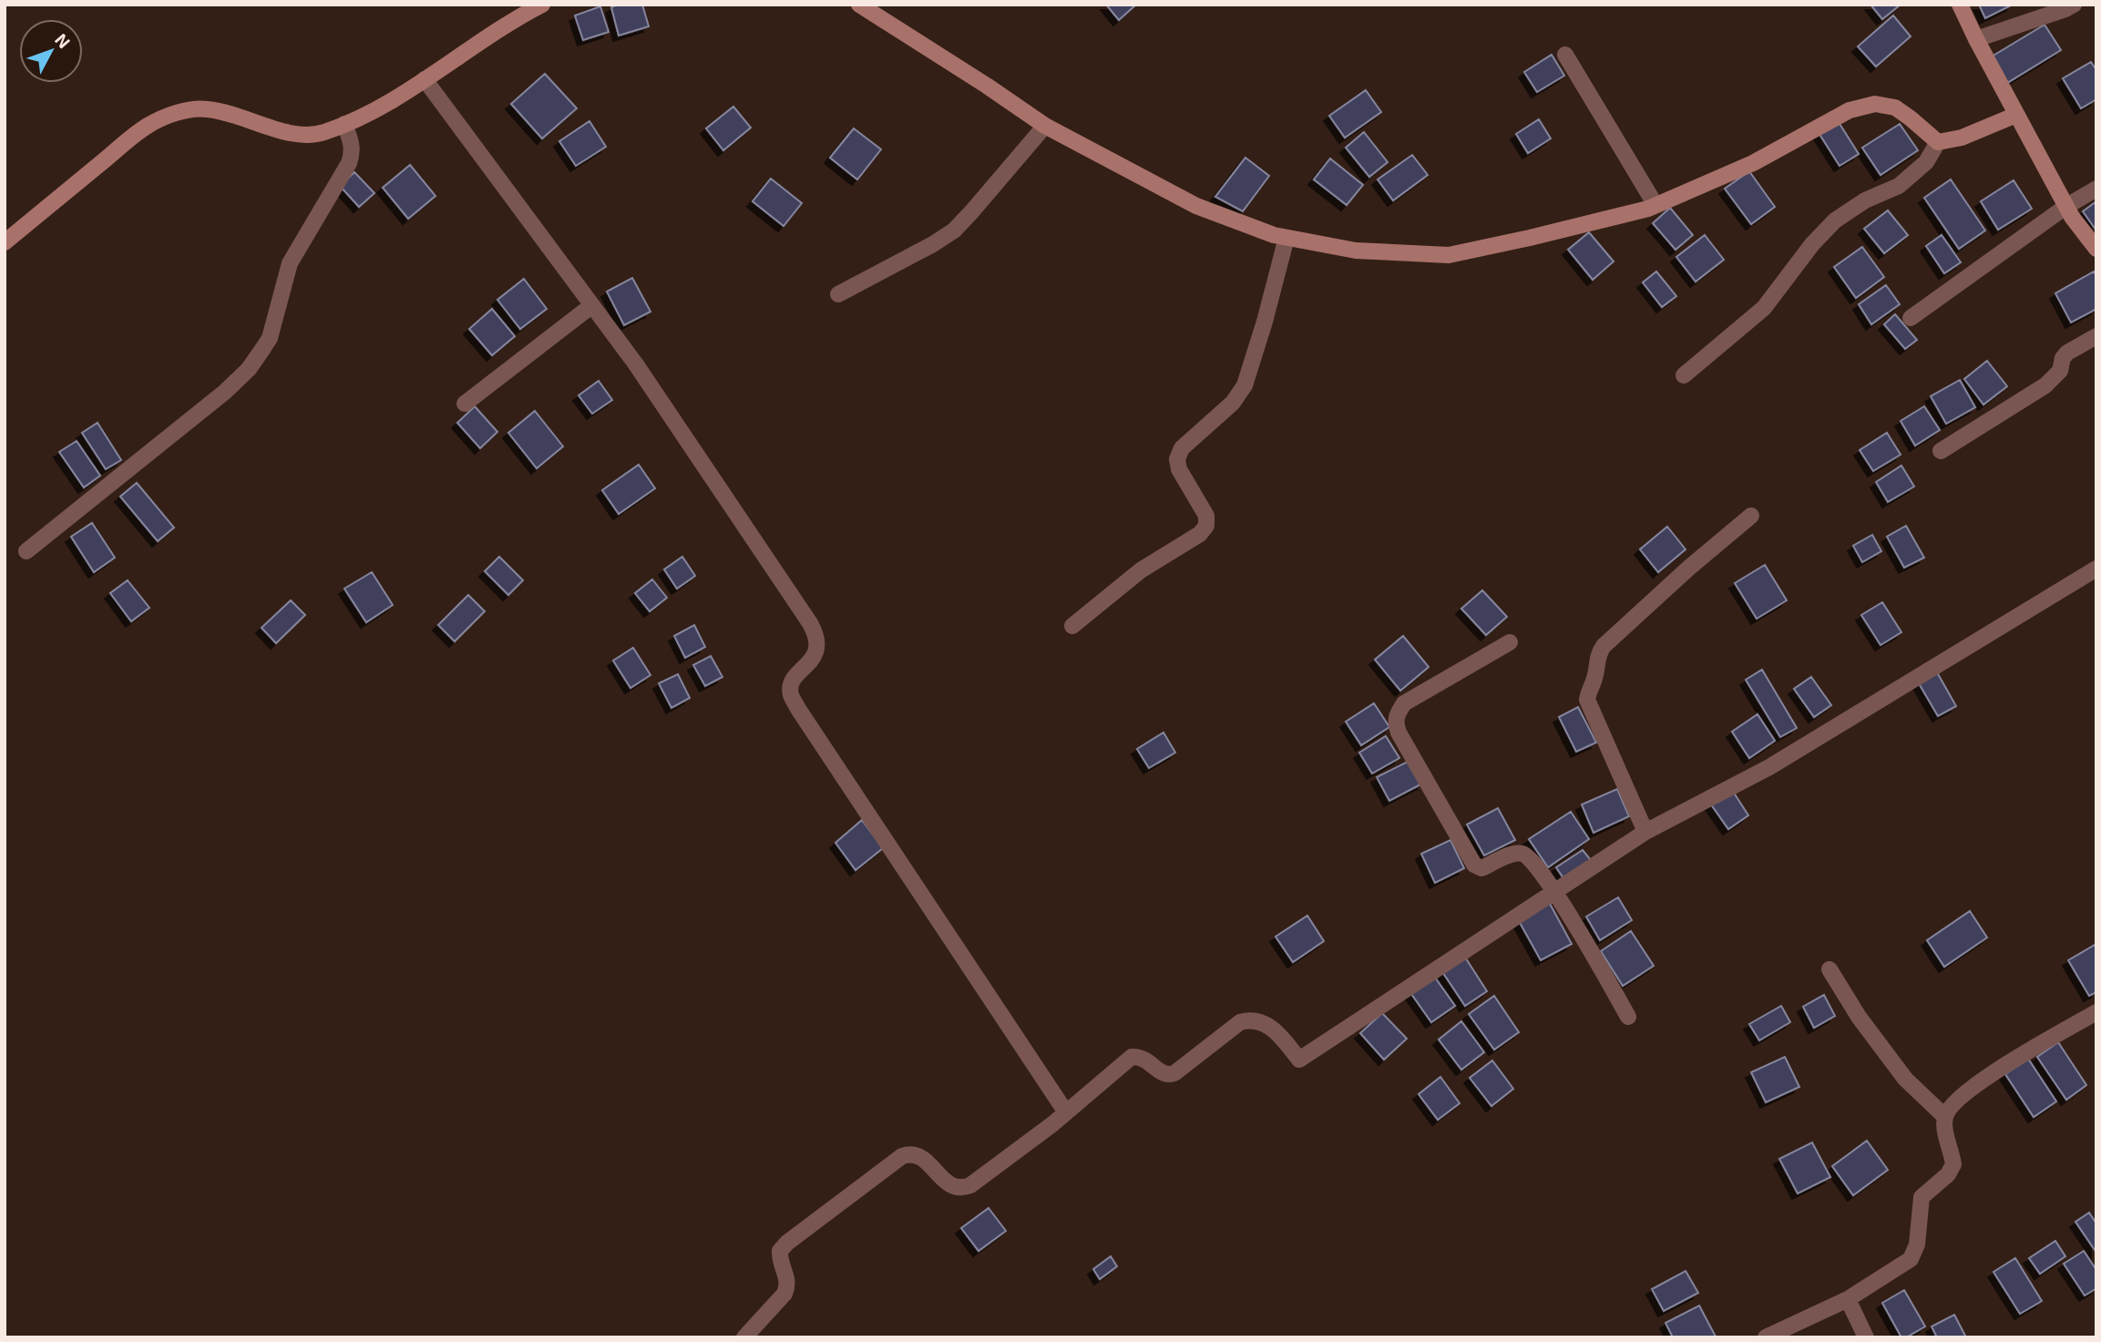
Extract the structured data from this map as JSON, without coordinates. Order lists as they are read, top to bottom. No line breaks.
{"north":"top right"}
